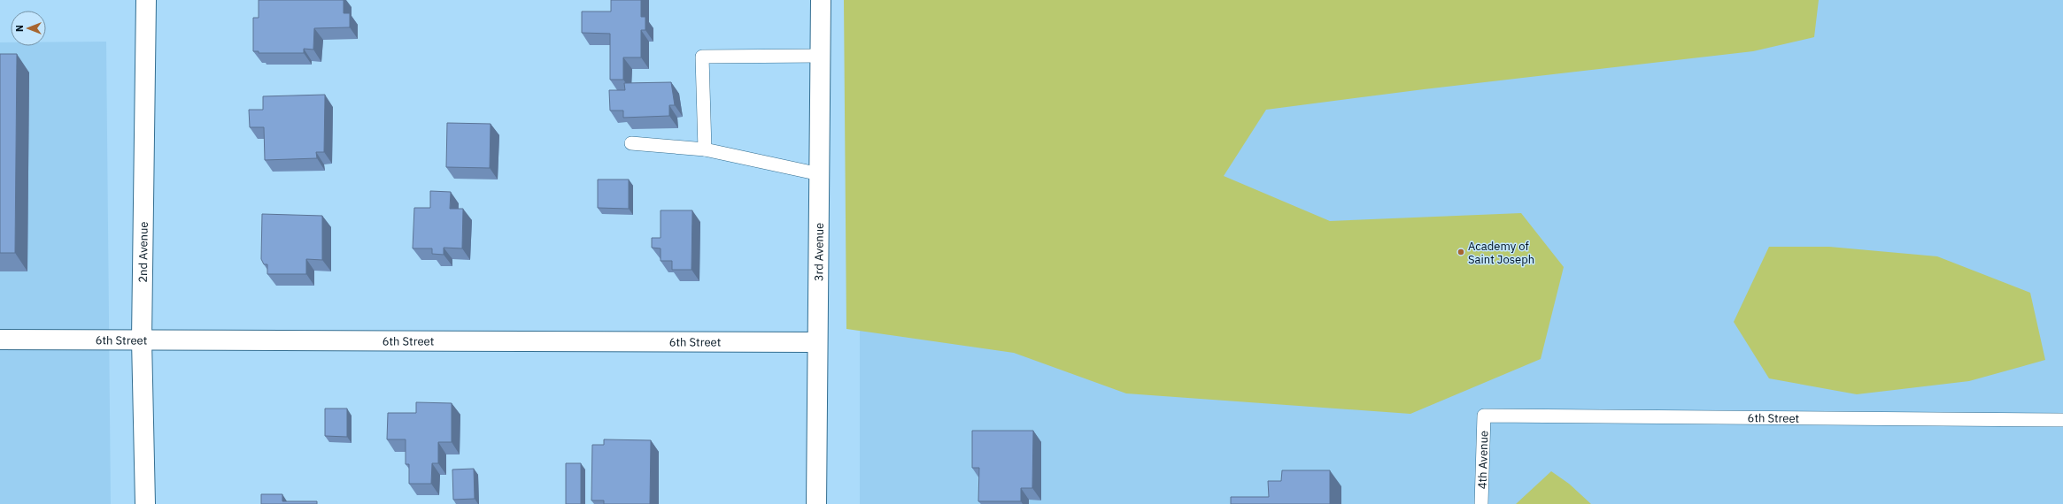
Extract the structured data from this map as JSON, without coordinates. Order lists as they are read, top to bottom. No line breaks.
{"streets":{"street":["2nd Avenue","3rd Avenue","6th Street"],"lane":["4th Avenue"]},"crossings":[["2nd Avenue","6th Street"],["3rd Avenue","6th Street"],["6th Street","4th Avenue"]],"places":["Academy of Saint Joseph"],"north":"left"}
